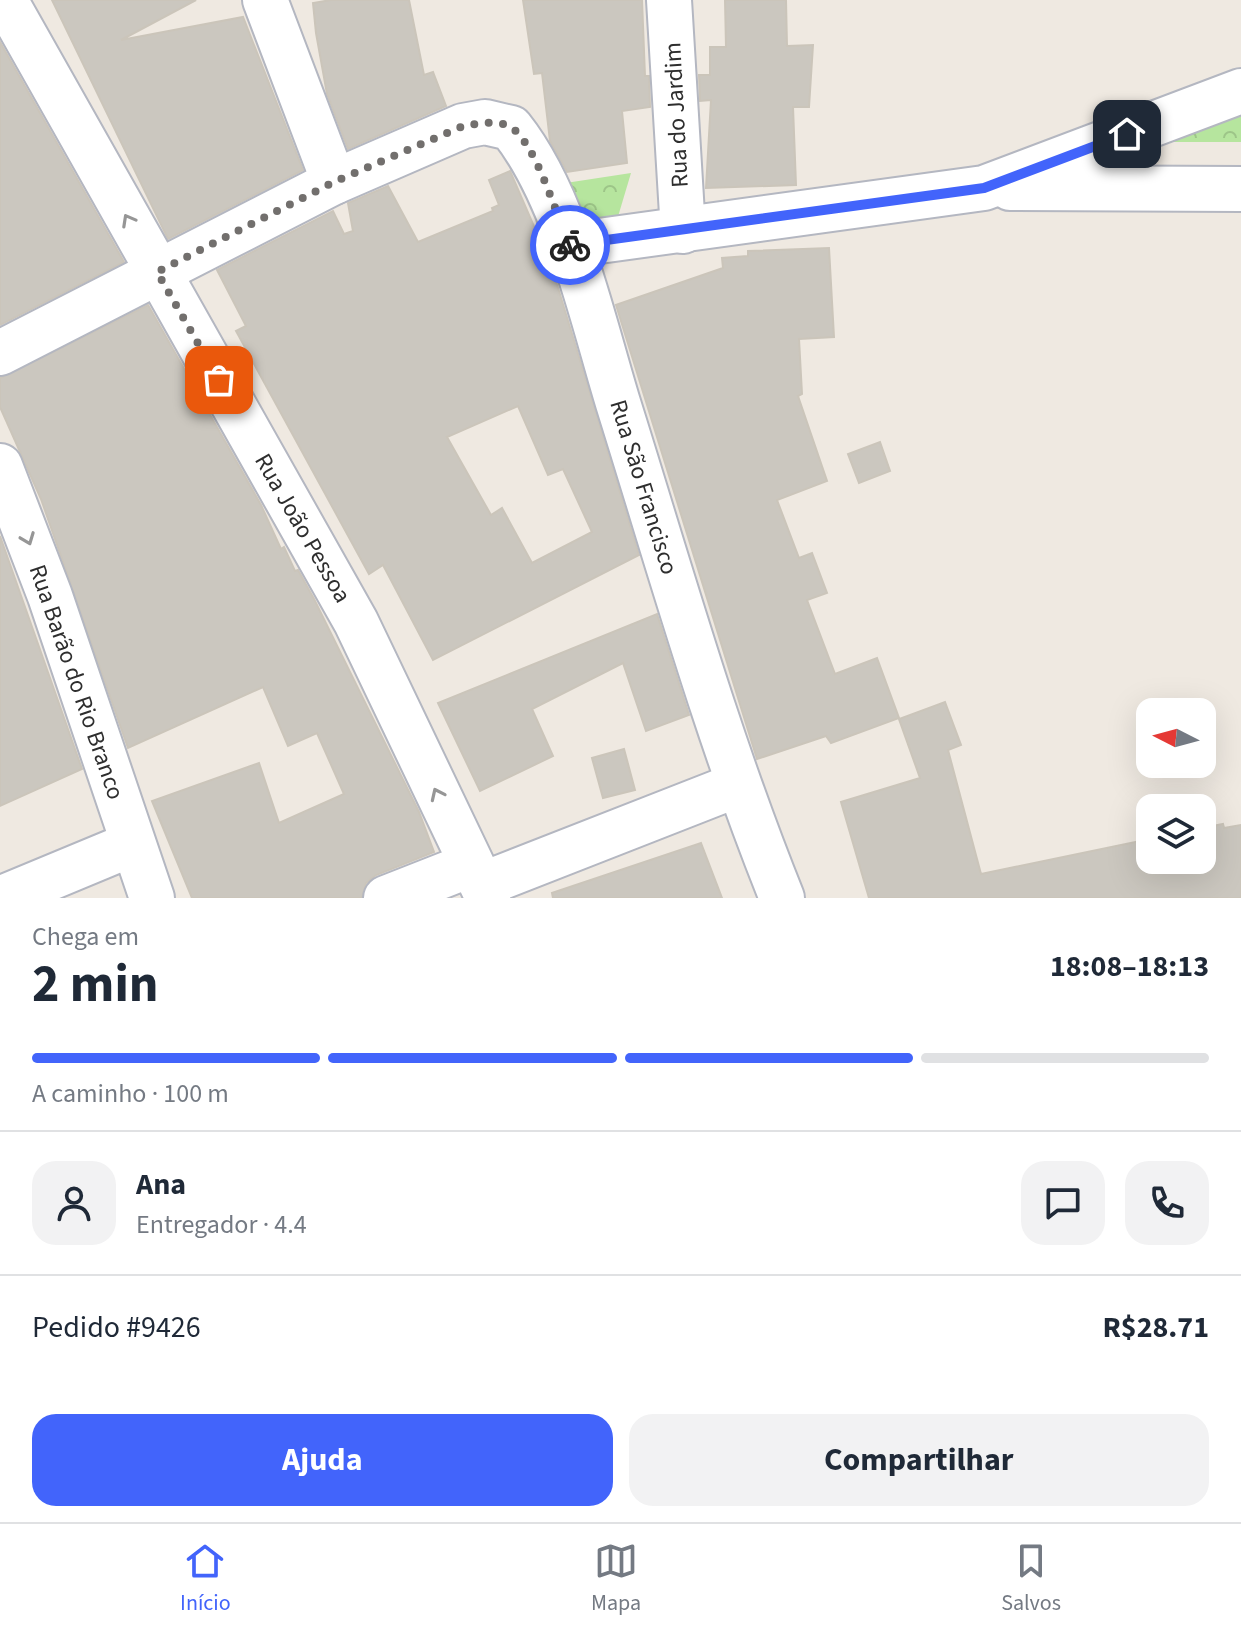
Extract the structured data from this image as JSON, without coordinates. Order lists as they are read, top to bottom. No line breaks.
{"streets":{"street":["Rua do Jardim","Rua São Francisco","Rua João Pessoa","Rua Barão do Rio Branco"]},"one_way":["Rua João Pessoa","Rua Barão do Rio Branco"],"north":"left","page":{"heading":["2 min","Chega em","18:08–18:13"],"panel":["Ana","Entregador · 4.4","Pedido #9426","R$28.71"],"bar":"A caminho · 100 m","buttons":["Ajuda","Compartilhar"],"tabs":["Início","Mapa","Salvos"]}}
